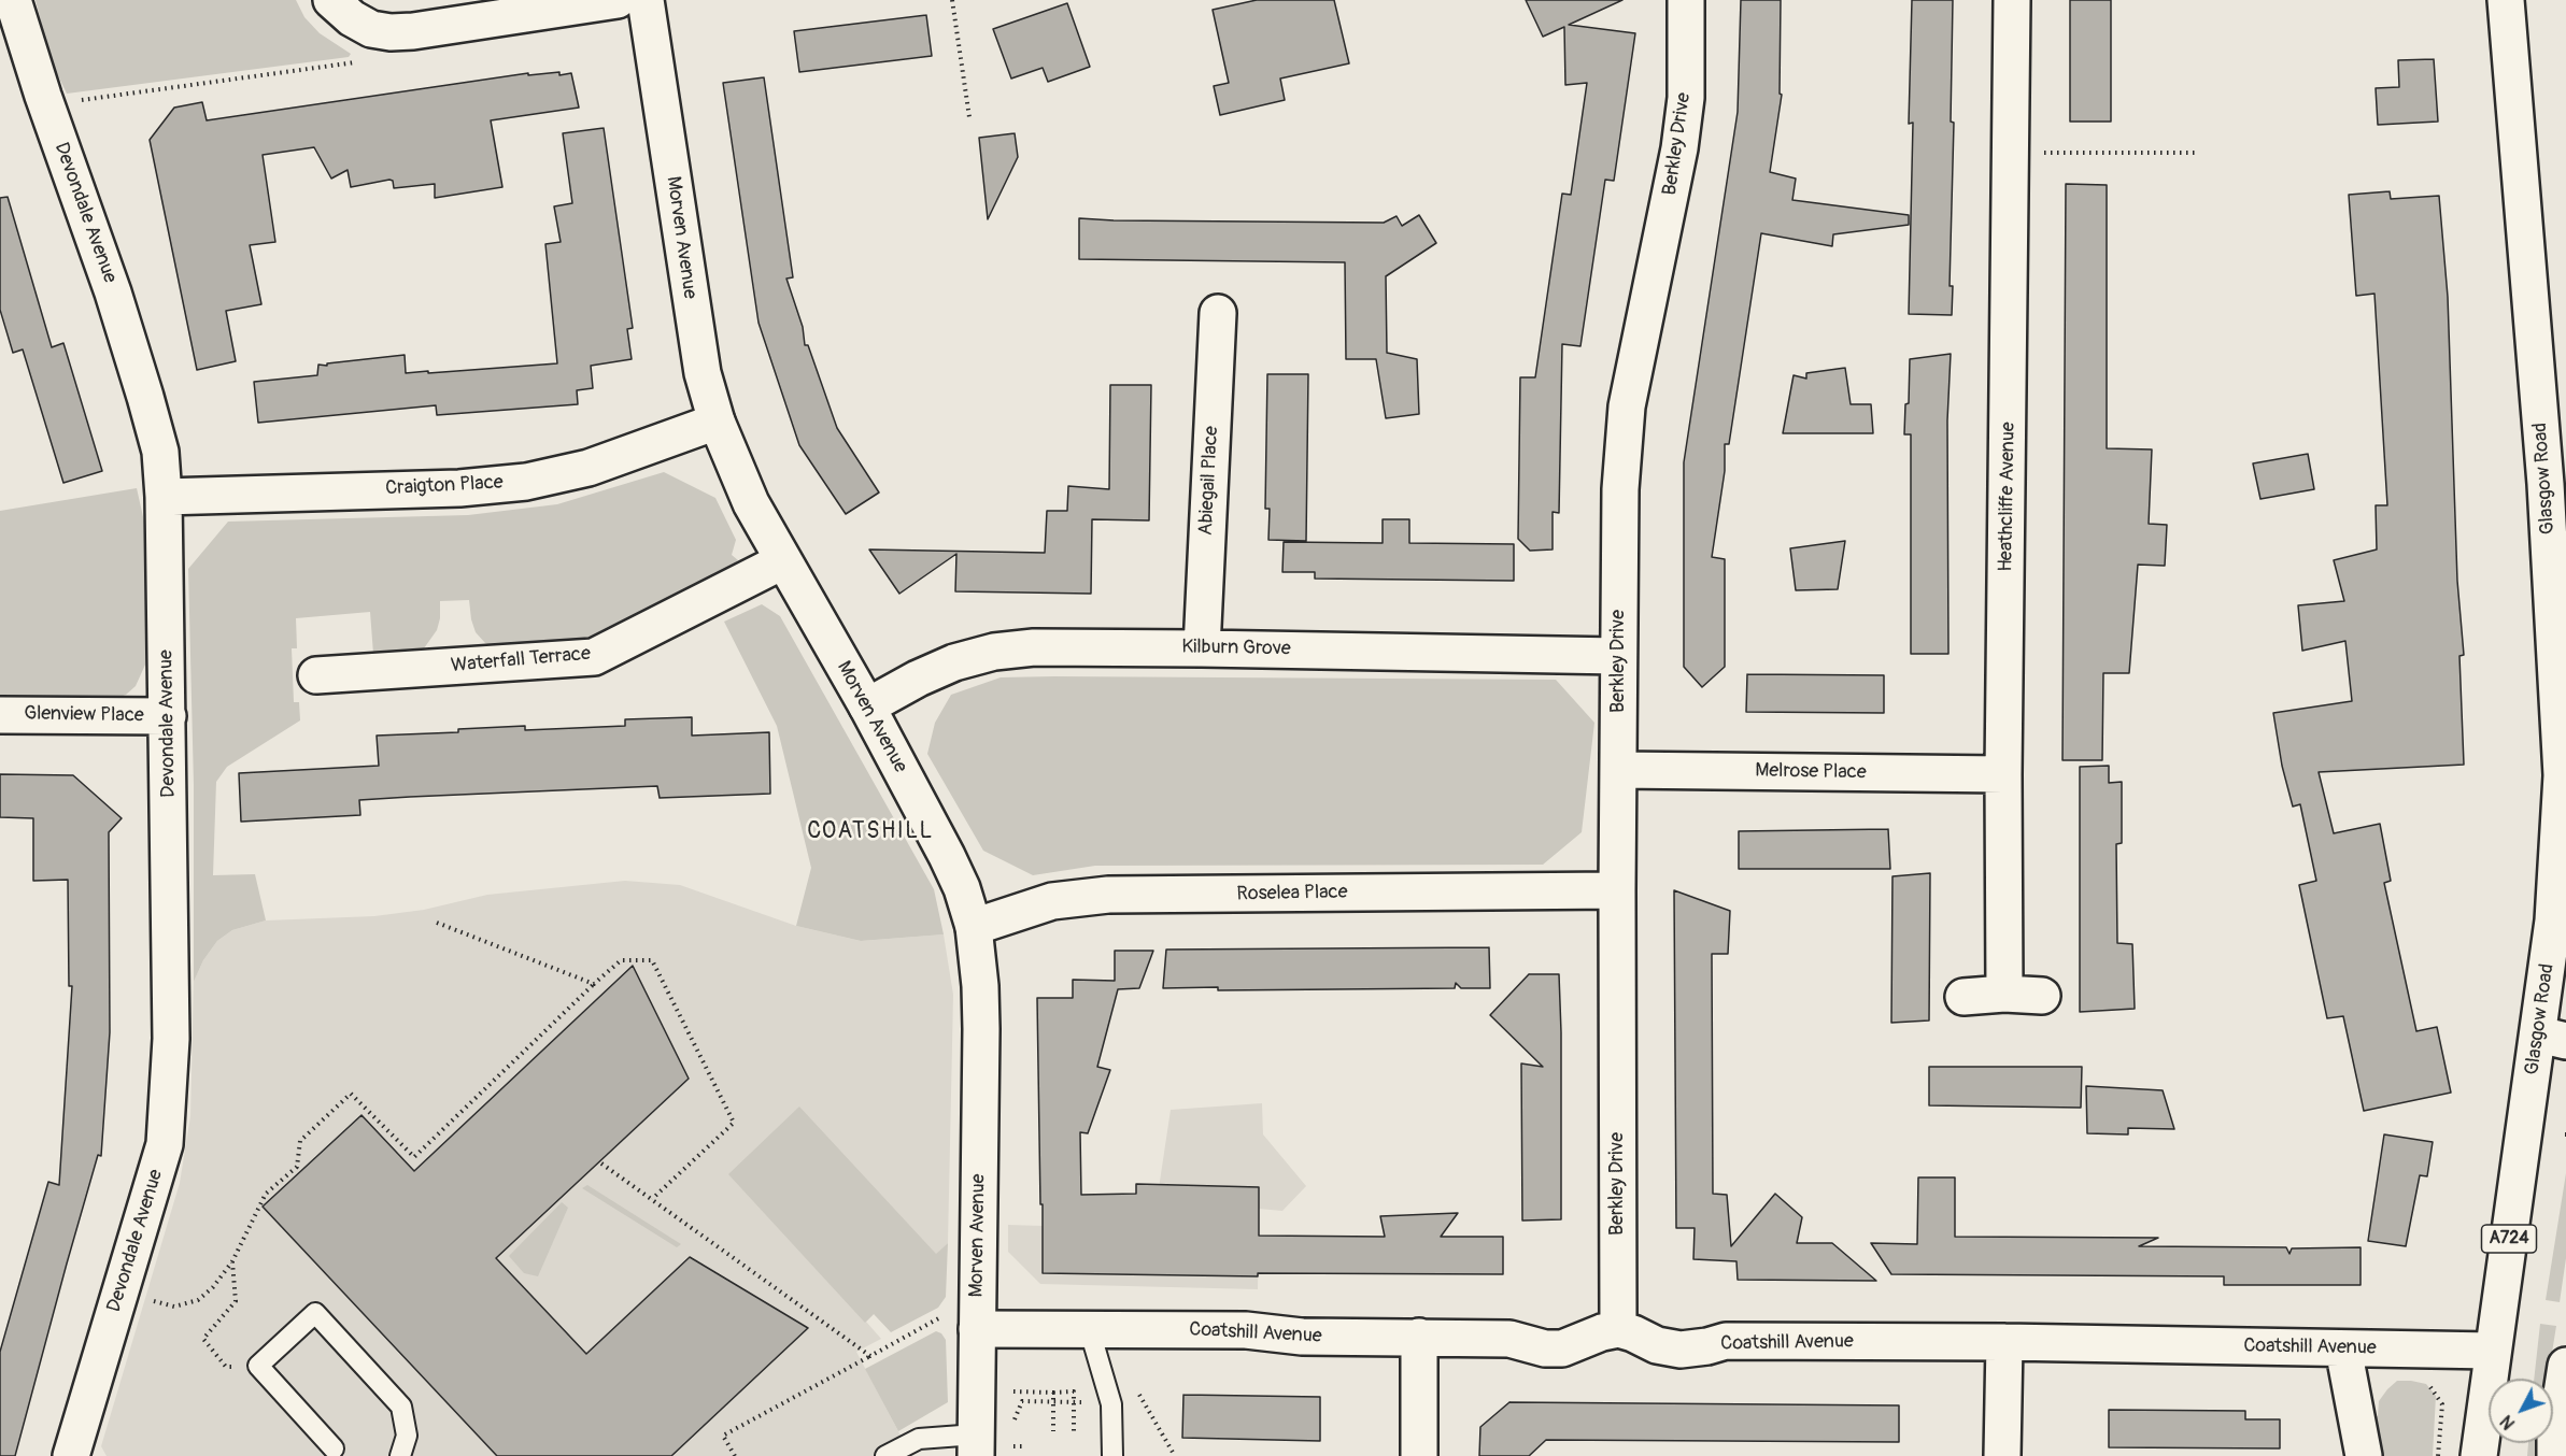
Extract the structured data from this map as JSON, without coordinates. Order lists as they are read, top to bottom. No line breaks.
{"streets":{"street":["Berkley Drive","Devondale Avenue","Morven Avenue","Glasgow Road","Abiegail Place","Craigton Place","Heathcliffe Avenue","Kilburn Grove","Waterfall Terrace","Glenview Place","Melrose Place","Roselea Place","A724","Coatshill Avenue"]},"crossings":[["Berkley Drive","Kilburn Grove"],["Berkley Drive","Melrose Place"],["Berkley Drive","Roselea Place"],["Berkley Drive","Coatshill Avenue"],["Devondale Avenue","Craigton Place"],["Devondale Avenue","Glenview Place"],["Morven Avenue","Craigton Place"],["Morven Avenue","Kilburn Grove"],["Morven Avenue","Waterfall Terrace"],["Morven Avenue","Roselea Place"],["Morven Avenue","Coatshill Avenue"],["Glasgow Road","Coatshill Avenue"],["Abiegail Place","Kilburn Grove"],["Heathcliffe Avenue","Melrose Place"]],"districts":["COATSHILL"],"north":"bottom left"}
